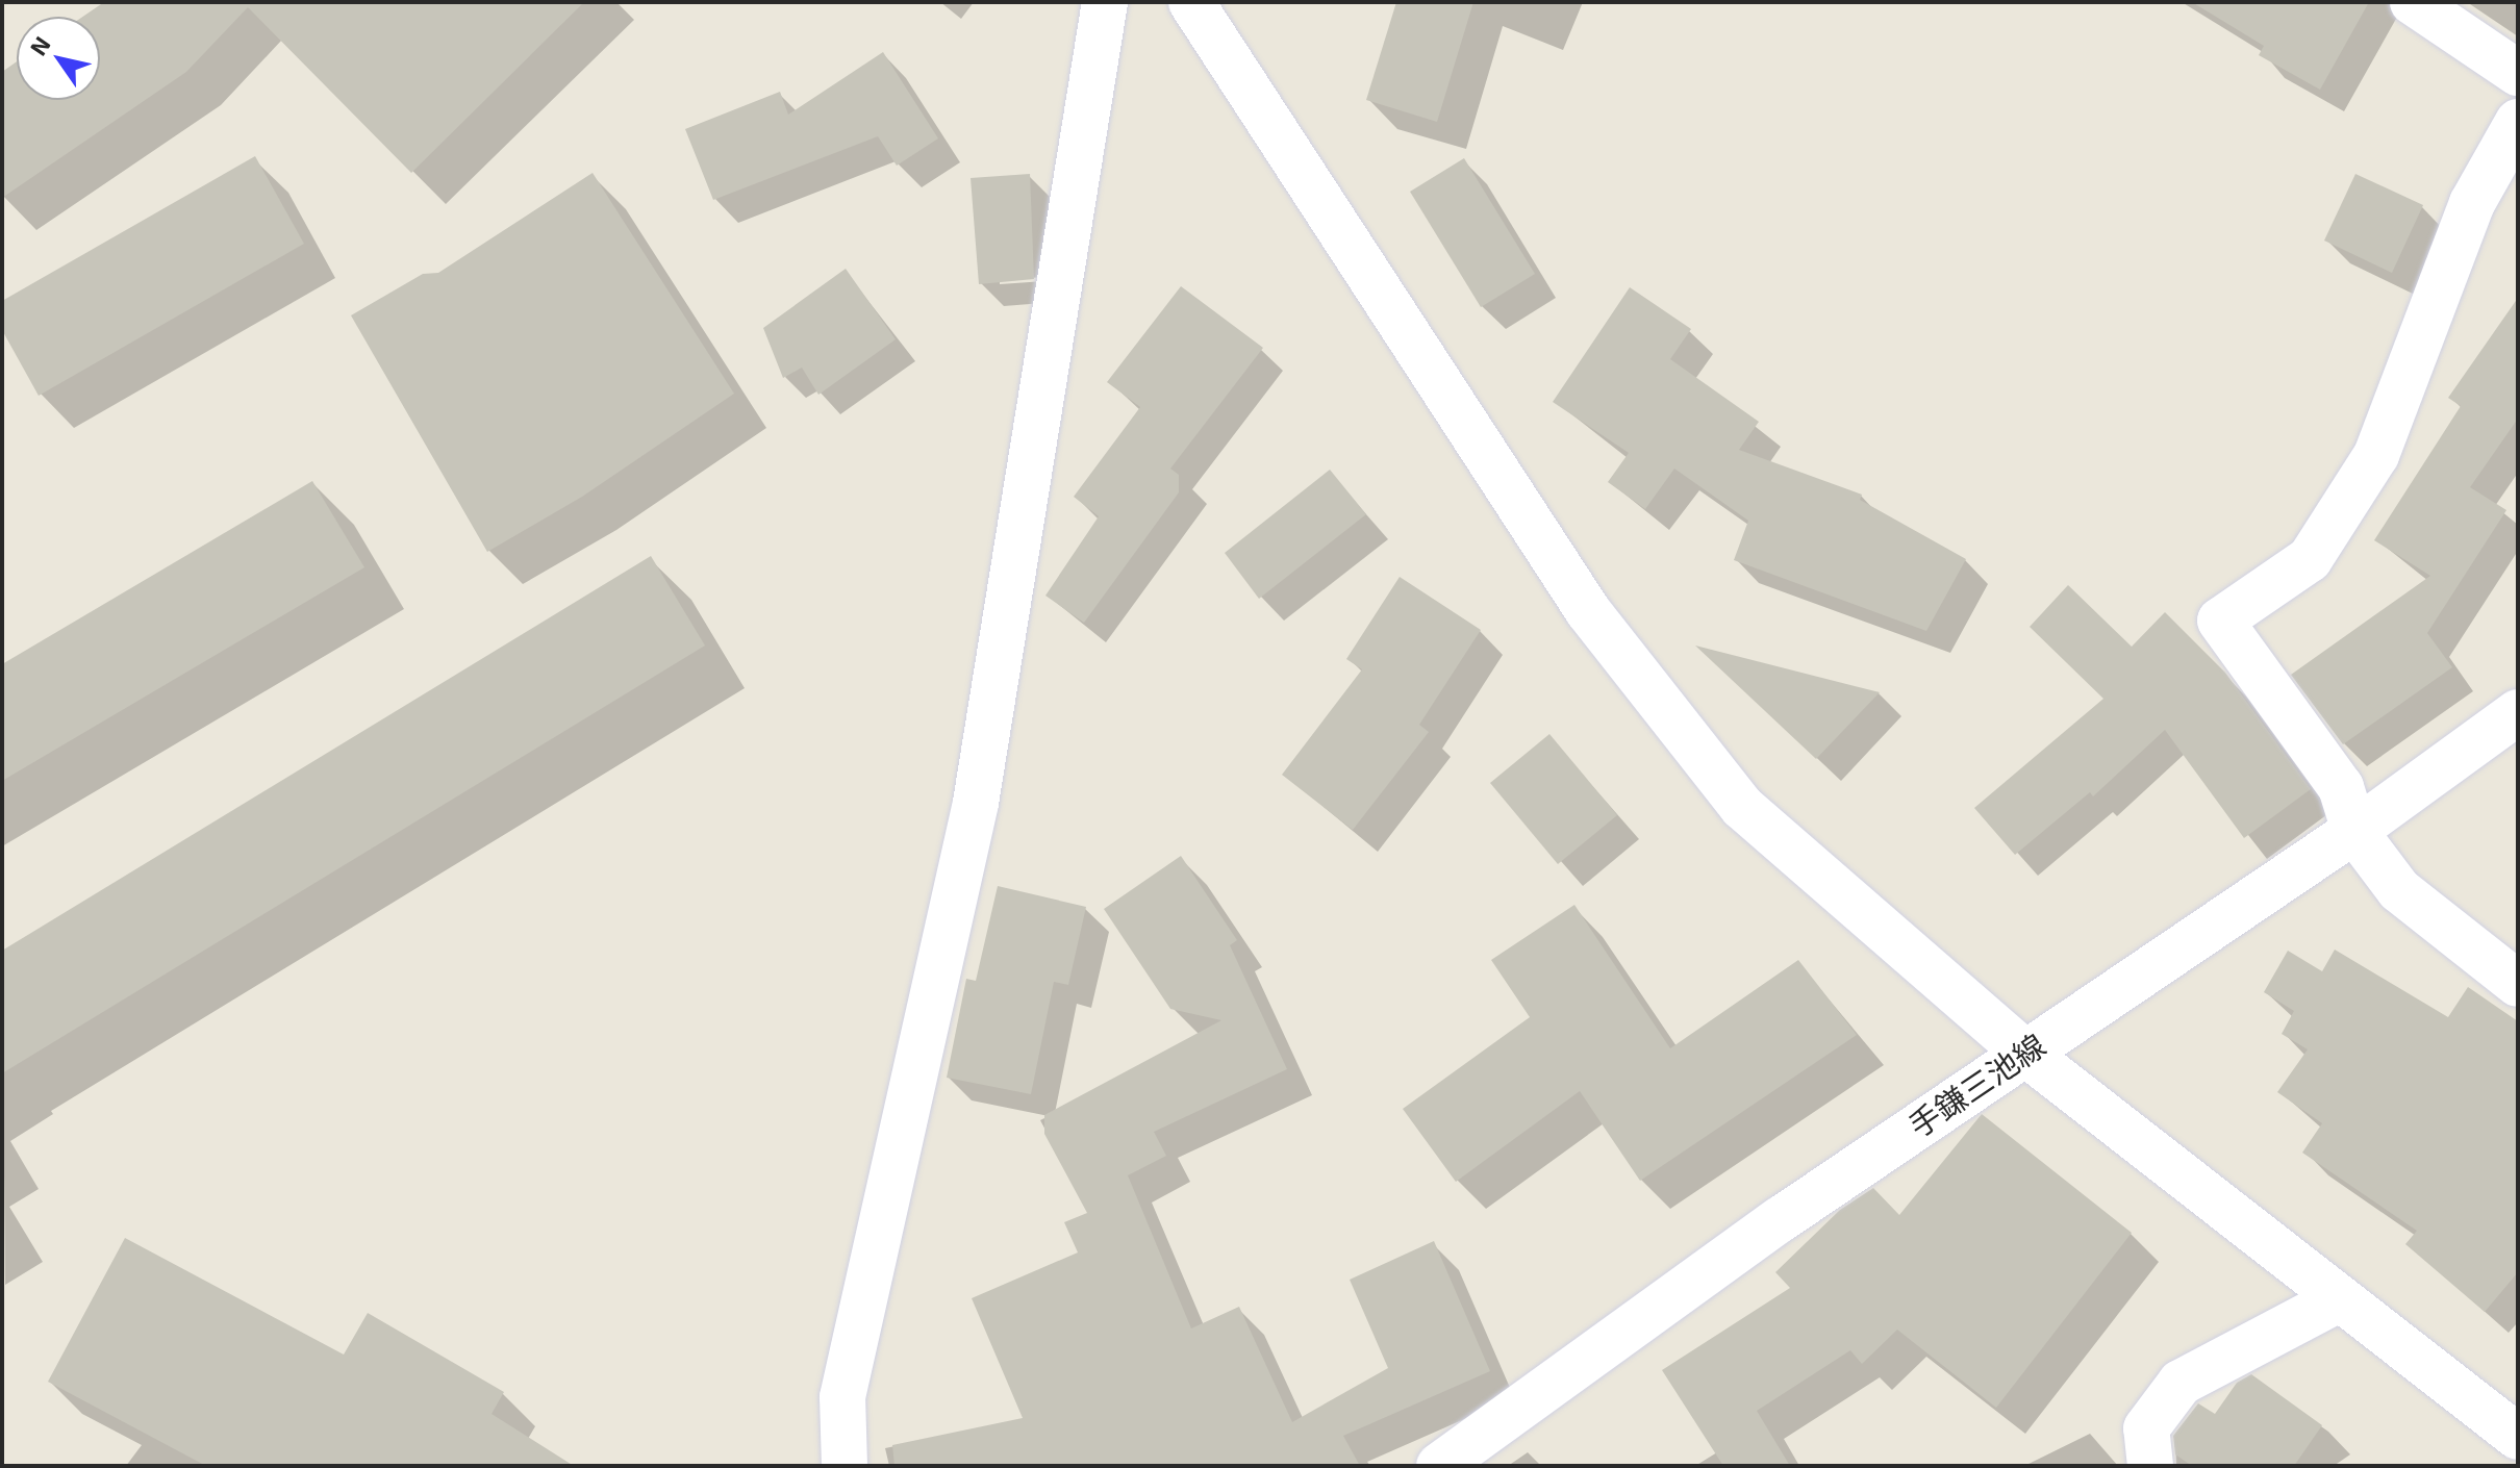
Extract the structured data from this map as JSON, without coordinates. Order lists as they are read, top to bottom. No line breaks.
{"streets":{"street":["手鎌三池線"]},"north":"top left"}
